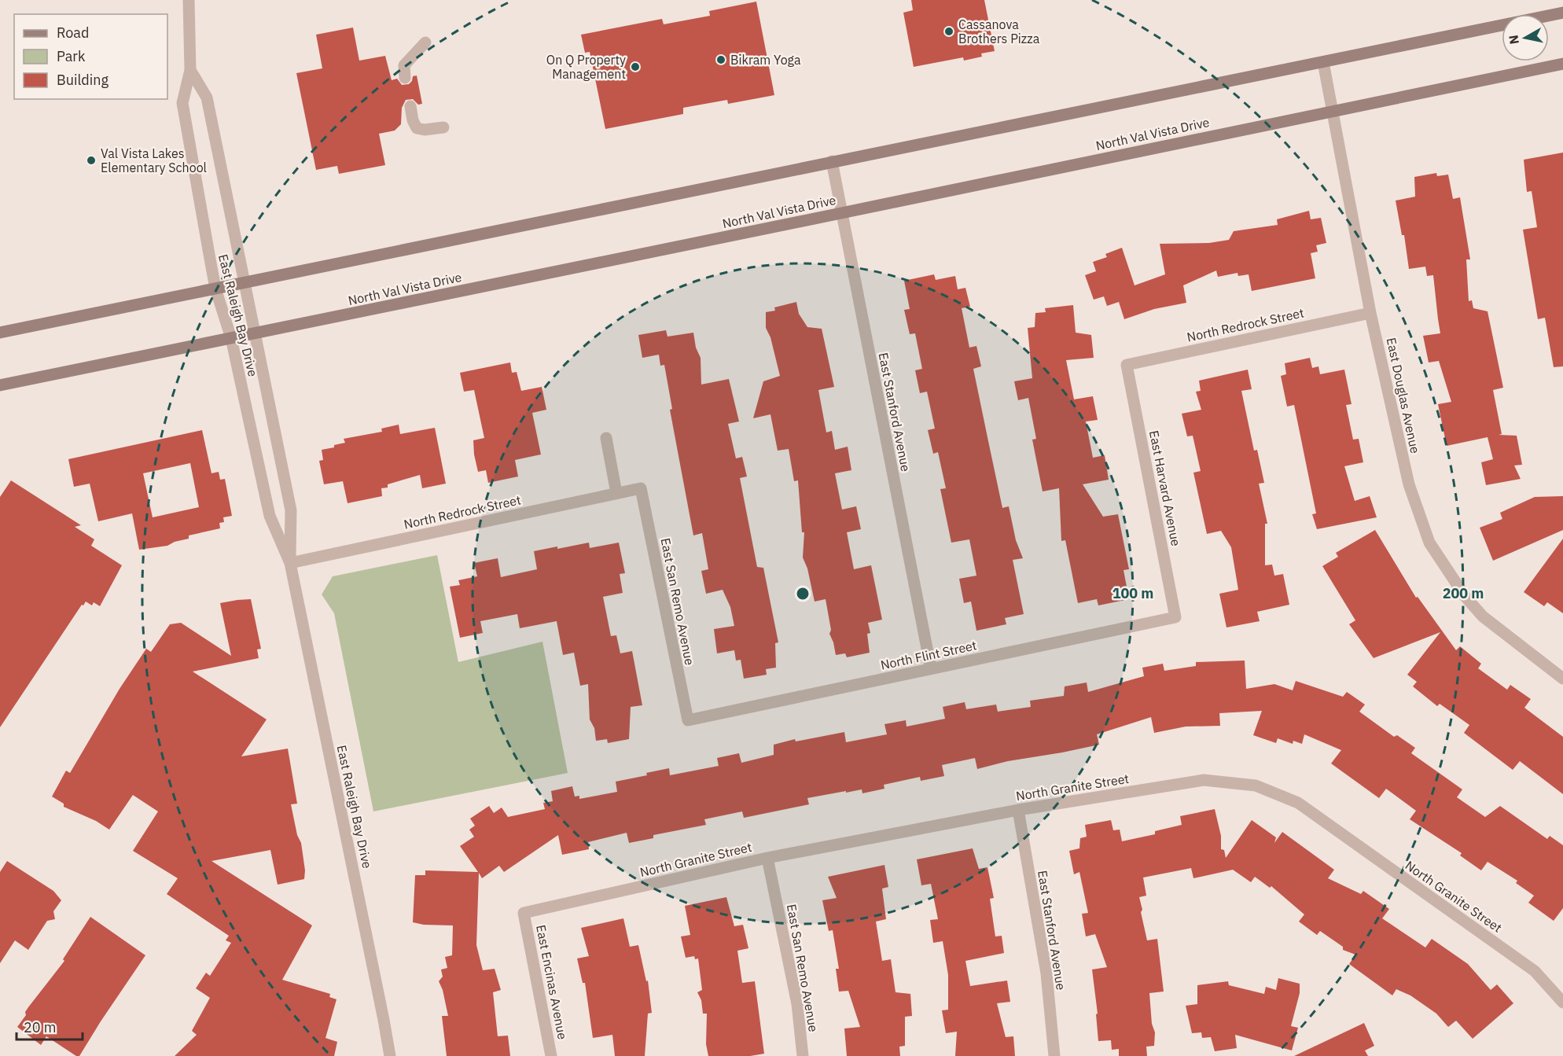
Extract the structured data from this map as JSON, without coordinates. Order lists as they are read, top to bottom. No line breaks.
{"streets":{"main road":["North Val Vista Drive"],"street":["East Raleigh Bay Drive","North Redrock Street","East Douglas Avenue","East Stanford Avenue","East Harvard Avenue","East San Remo Avenue","North Flint Street","North Granite Street","East Encinas Avenue"]},"crossings":[["North Val Vista Drive","East Raleigh Bay Drive"],["North Val Vista Drive","East Douglas Avenue"],["North Val Vista Drive","East Stanford Avenue"],["East Raleigh Bay Drive","North Redrock Street"],["North Redrock Street","East Douglas Avenue"],["North Redrock Street","East Harvard Avenue"],["North Redrock Street","East San Remo Avenue"],["East Stanford Avenue","North Flint Street"],["East Stanford Avenue","North Granite Street"],["East Harvard Avenue","North Flint Street"],["East San Remo Avenue","North Flint Street"],["East San Remo Avenue","North Granite Street"],["North Granite Street","East Encinas Avenue"]],"places":["Cassanova Brothers Pizza","Bikram Yoga","On Q Property Management","Val Vista Lakes Elementary School"],"legend":["Road","Park","Building"],"scale_bar":"20 m","north":"left","rings":["100 m","200 m"]}
